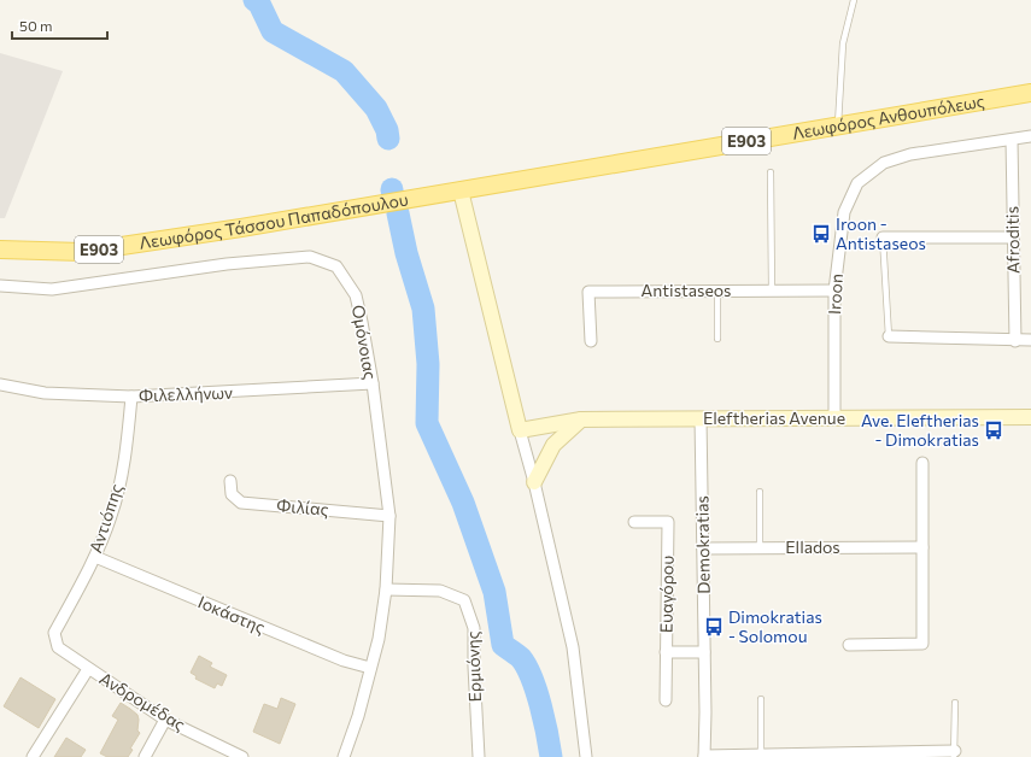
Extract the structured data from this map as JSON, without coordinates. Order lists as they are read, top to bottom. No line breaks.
{"streets":{"main road":["Λεωφόρος Ανθουπόλεως","E903","Λεωφόρος Τάσσου Παπαδόπουλου","Eleftherias Avenue"],"street":["Afroditis","Antistaseos","Iroon","Ομόνοιας","Φιλελλήνων","Φιλίας","Αντιόπης","Demokratias","Ellados","Ευαγόρου","Ιοκάστης","Ερμιόνης","Ανδρομέδας"]},"crossings":[["Λεωφόρος Ανθουπόλεως","Λεωφόρος Τάσσου Παπαδόπουλου"],["Afroditis","Iroon"],["Antistaseos","Iroon"],["Iroon","Eleftherias Avenue"],["Ομόνοιας","Φιλελλήνων"],["Ομόνοιας","Φιλίας"],["Ομόνοιας","Ιοκάστης"],["Ομόνοιας","Ερμιόνης"],["Φιλελλήνων","Αντιόπης"],["Eleftherias Avenue","Demokratias"],["Αντιόπης","Ιοκάστης"],["Αντιόπης","Ανδρομέδας"],["Demokratias","Ellados"]],"places":{"bus stop":["Iroon - Antistaseos","Ave. Eleftherias - Dimokratias","Dimokratias - Solomou"]},"scale_bar":"50 m"}
